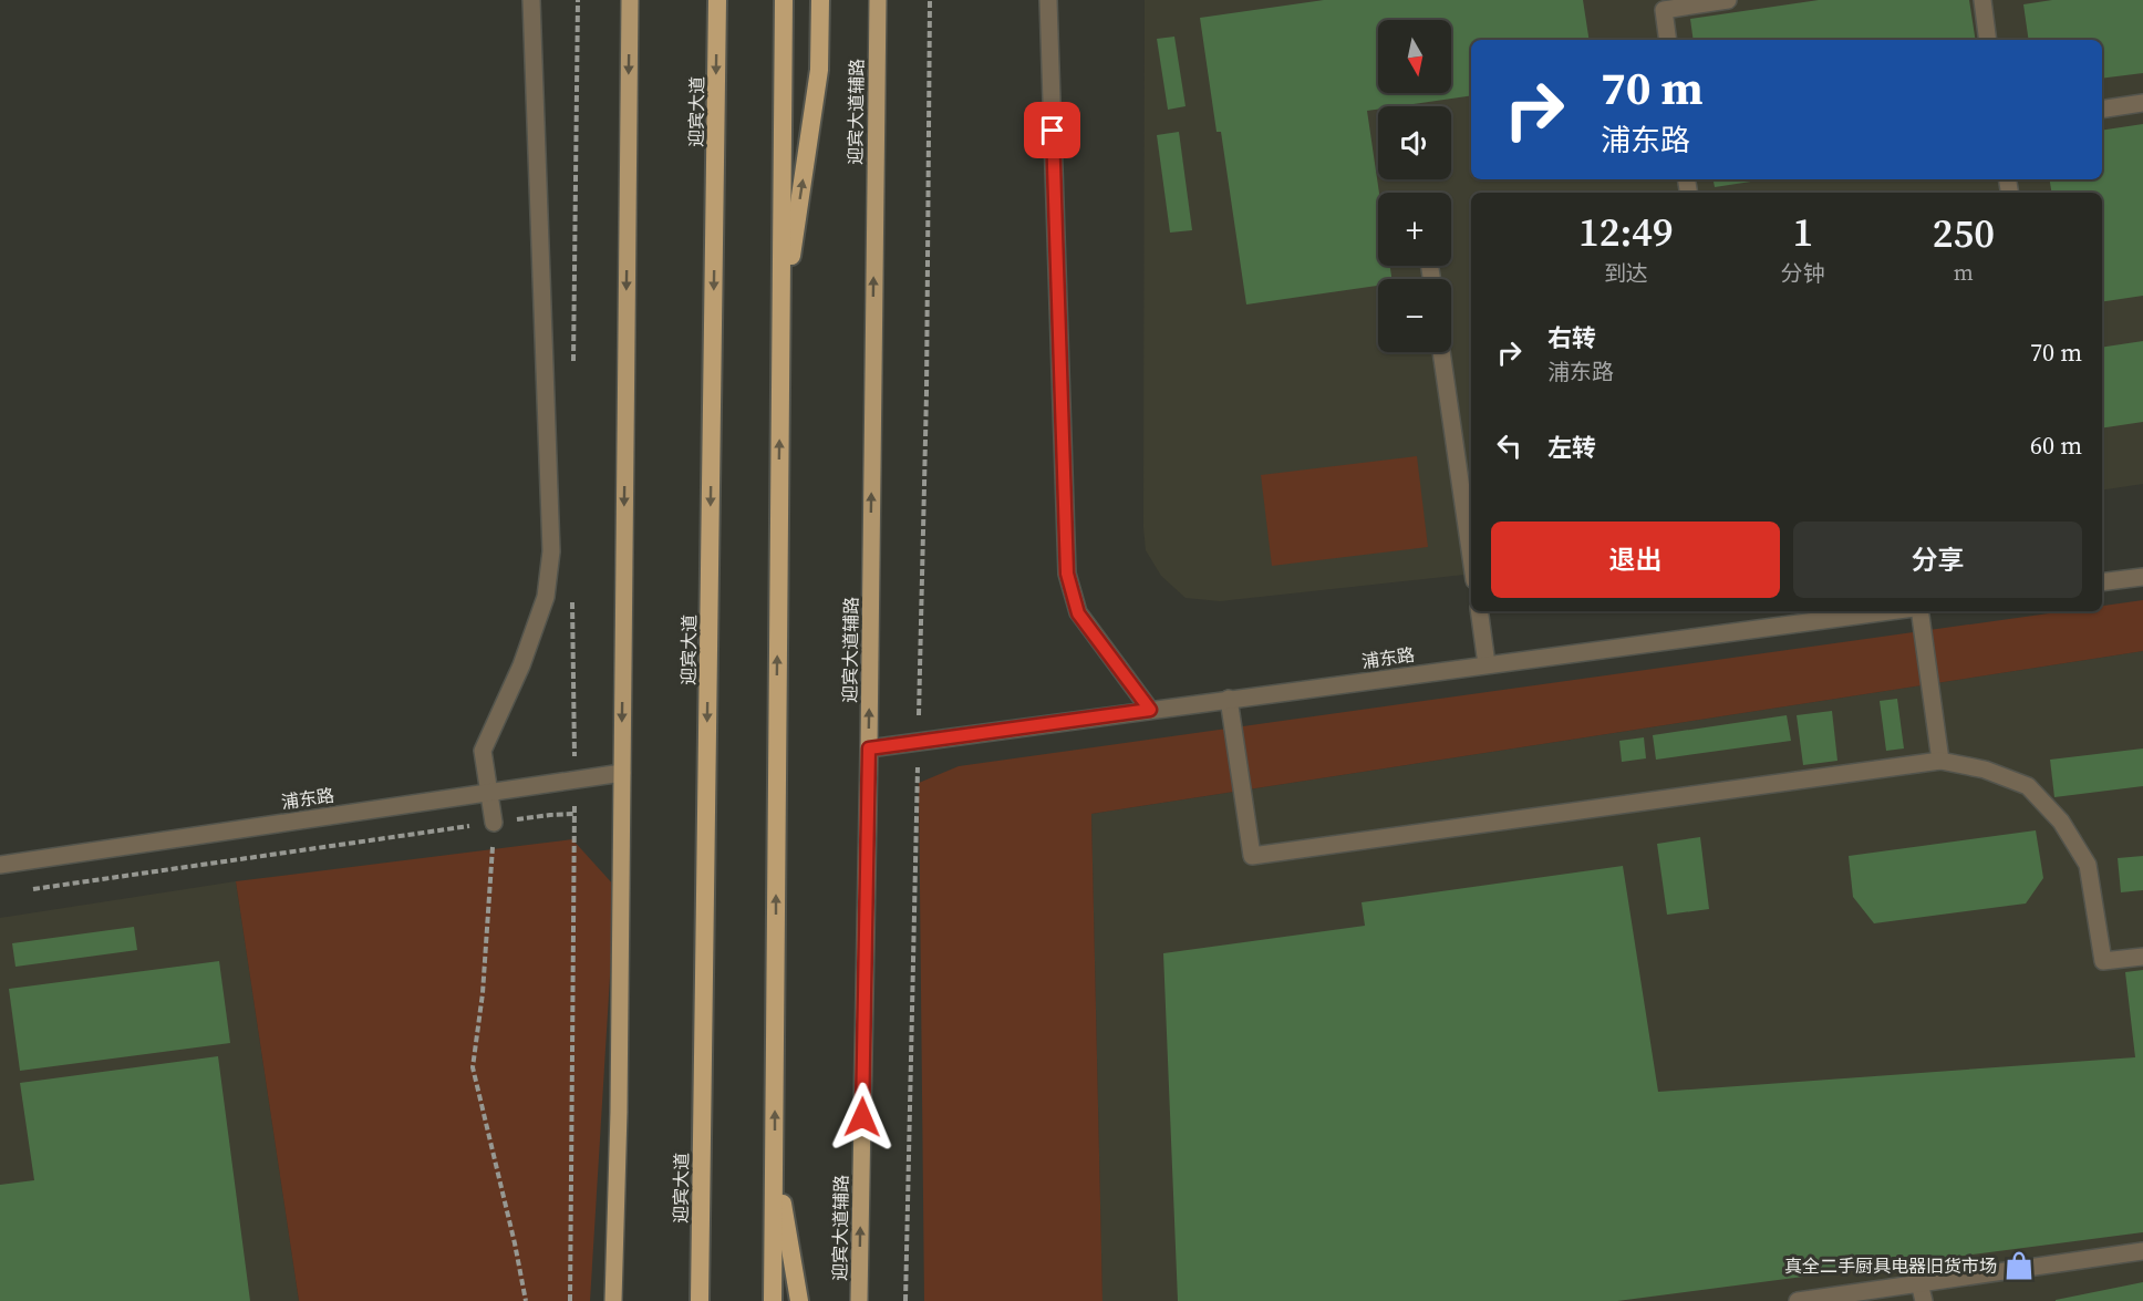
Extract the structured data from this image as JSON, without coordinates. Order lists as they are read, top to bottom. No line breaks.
{"streets":{"highway":["迎宾大道"],"main road":["迎宾大道辅路"],"street":["浦东路"]},"crossings":[["迎宾大道辅路","浦东路"]],"one_way":["迎宾大道辅路"],"places":{"shop":["真全二手厨具电器旧货市场"]},"north":"bottom","page":{"map_buttons":["+","−"],"turn":["70 m","浦东路"],"eta":["12:49","到达","1","分钟","250","m"],"list":[{"name":"右转","note":"浦东路","value":"70 m"},{"name":"左转","value":"60 m"}],"buttons":["退出","分享"]}}
